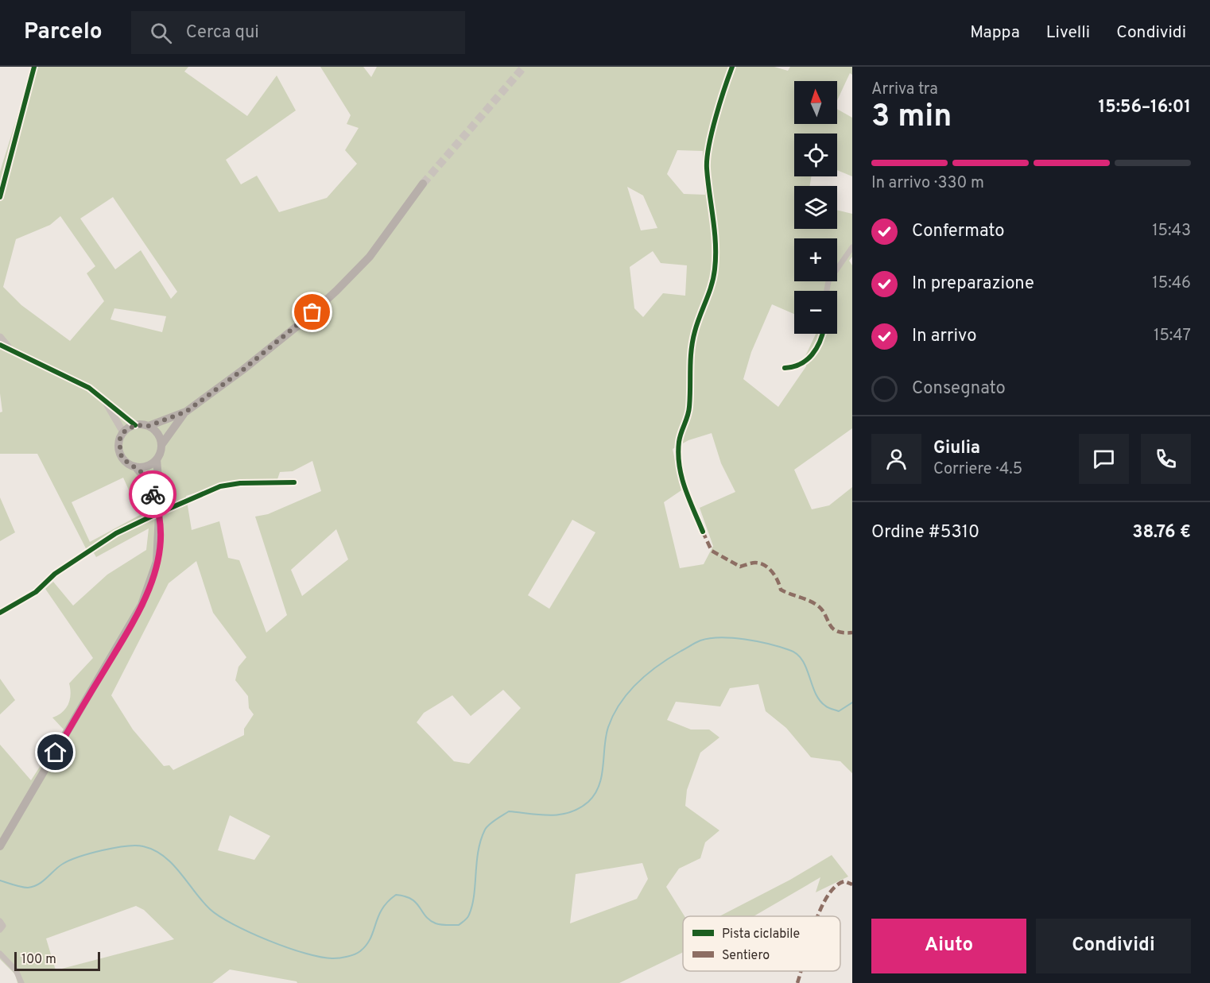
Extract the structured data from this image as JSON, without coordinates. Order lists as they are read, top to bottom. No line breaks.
{"legend":["Pista ciclabile","Sentiero"],"scale_bar":"100 m","north":"top","page":{"header":"Parcelo","search":"Cerca qui","nav":["Mappa","Livelli","Condividi"],"heading":["3 min","Arriva tra","15:56–16:01"],"panel":["Giulia","Corriere · 4.5","Ordine #5310","38.76 €"],"map_buttons":["+","−"],"bar":"In arrivo · 330 m","list":[["Confermato","15:43"],["In preparazione","15:46"],["In arrivo","15:47"],"Consegnato"],"buttons":["Aiuto","Condividi"],"scale":"100 m"}}
